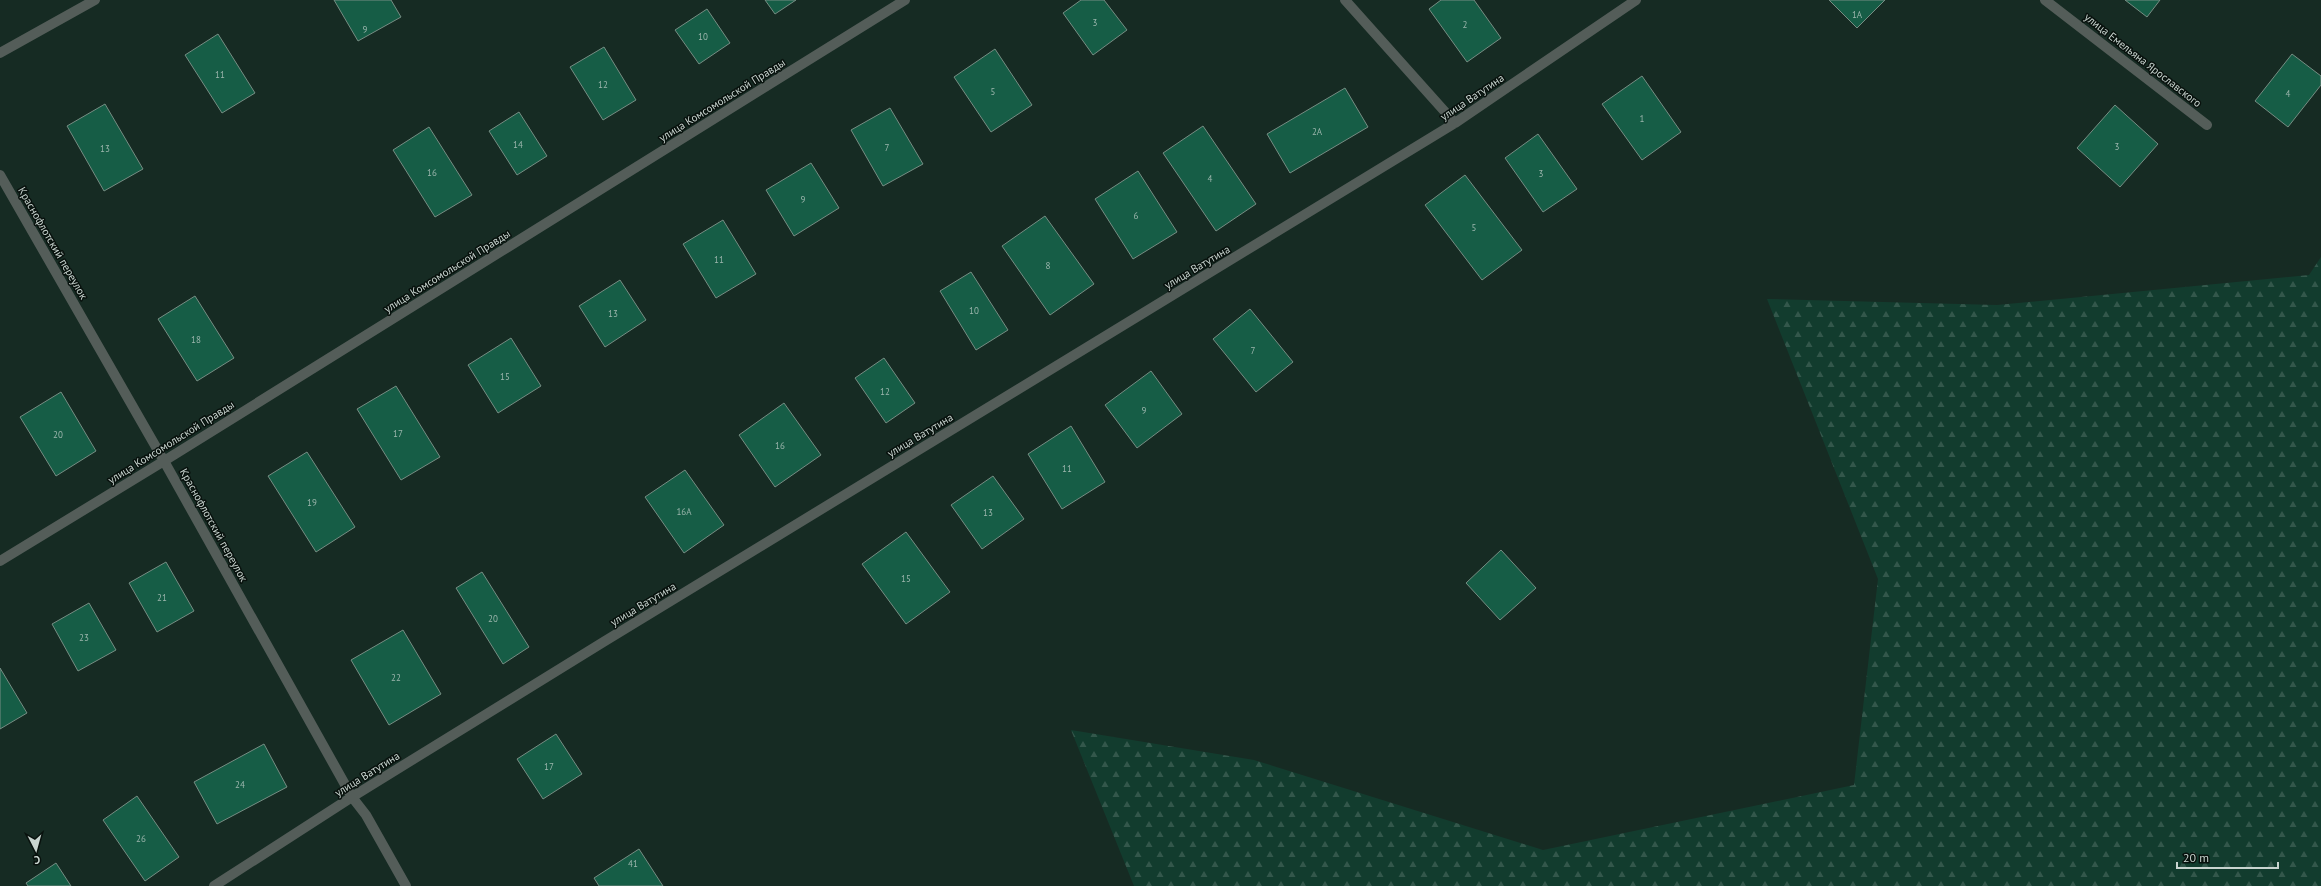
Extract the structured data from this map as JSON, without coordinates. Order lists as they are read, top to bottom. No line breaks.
{"streets":{"street":["улица Емельяна Ярославского","улица Ватутина","улица Комсомольской Правды","Краснофлотский переулок"]},"crossings":[["улица Ватутина","Краснофлотский переулок"],["улица Комсомольской Правды","Краснофлотский переулок"]],"house_numbers":["1А","3","2","9","10","11","12","5","4","1","2А","14","3","7","13","16","3","4","9","6","5","11","8","10","13","18","7","15","12","9","17","20","16","11","19","16А","13","15","21","20","23","22","17","24","26","41"],"scale_bar":"20 m","north":"bottom"}
